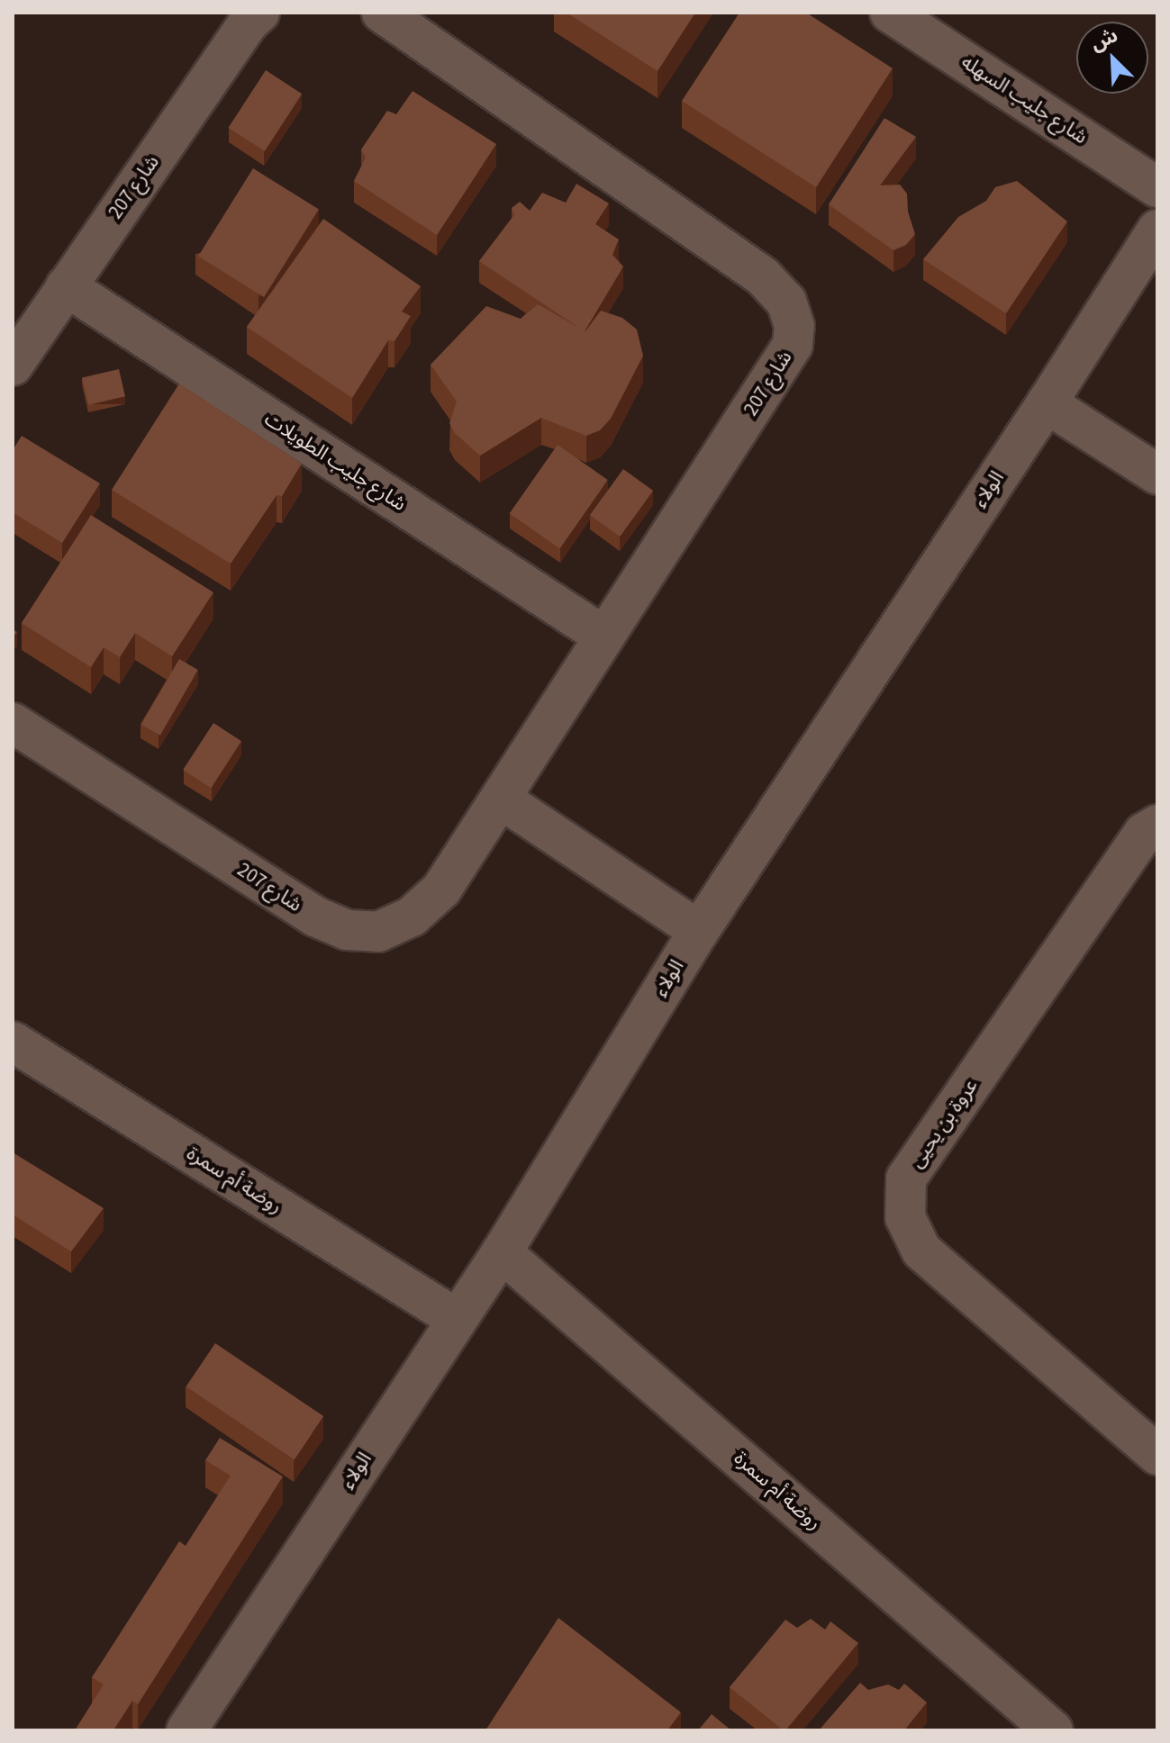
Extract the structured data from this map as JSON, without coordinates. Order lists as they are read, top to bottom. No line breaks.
{"streets":{"street":["شارع جليب السهله","شارع 207","شارع جليب الطويلات","الولاء","عروة بن يحيى","روضة أم سمرة"]},"crossings":[["شارع 207","شارع جليب الطويلات"],["الولاء","روضة أم سمرة"]],"north":"top left"}
